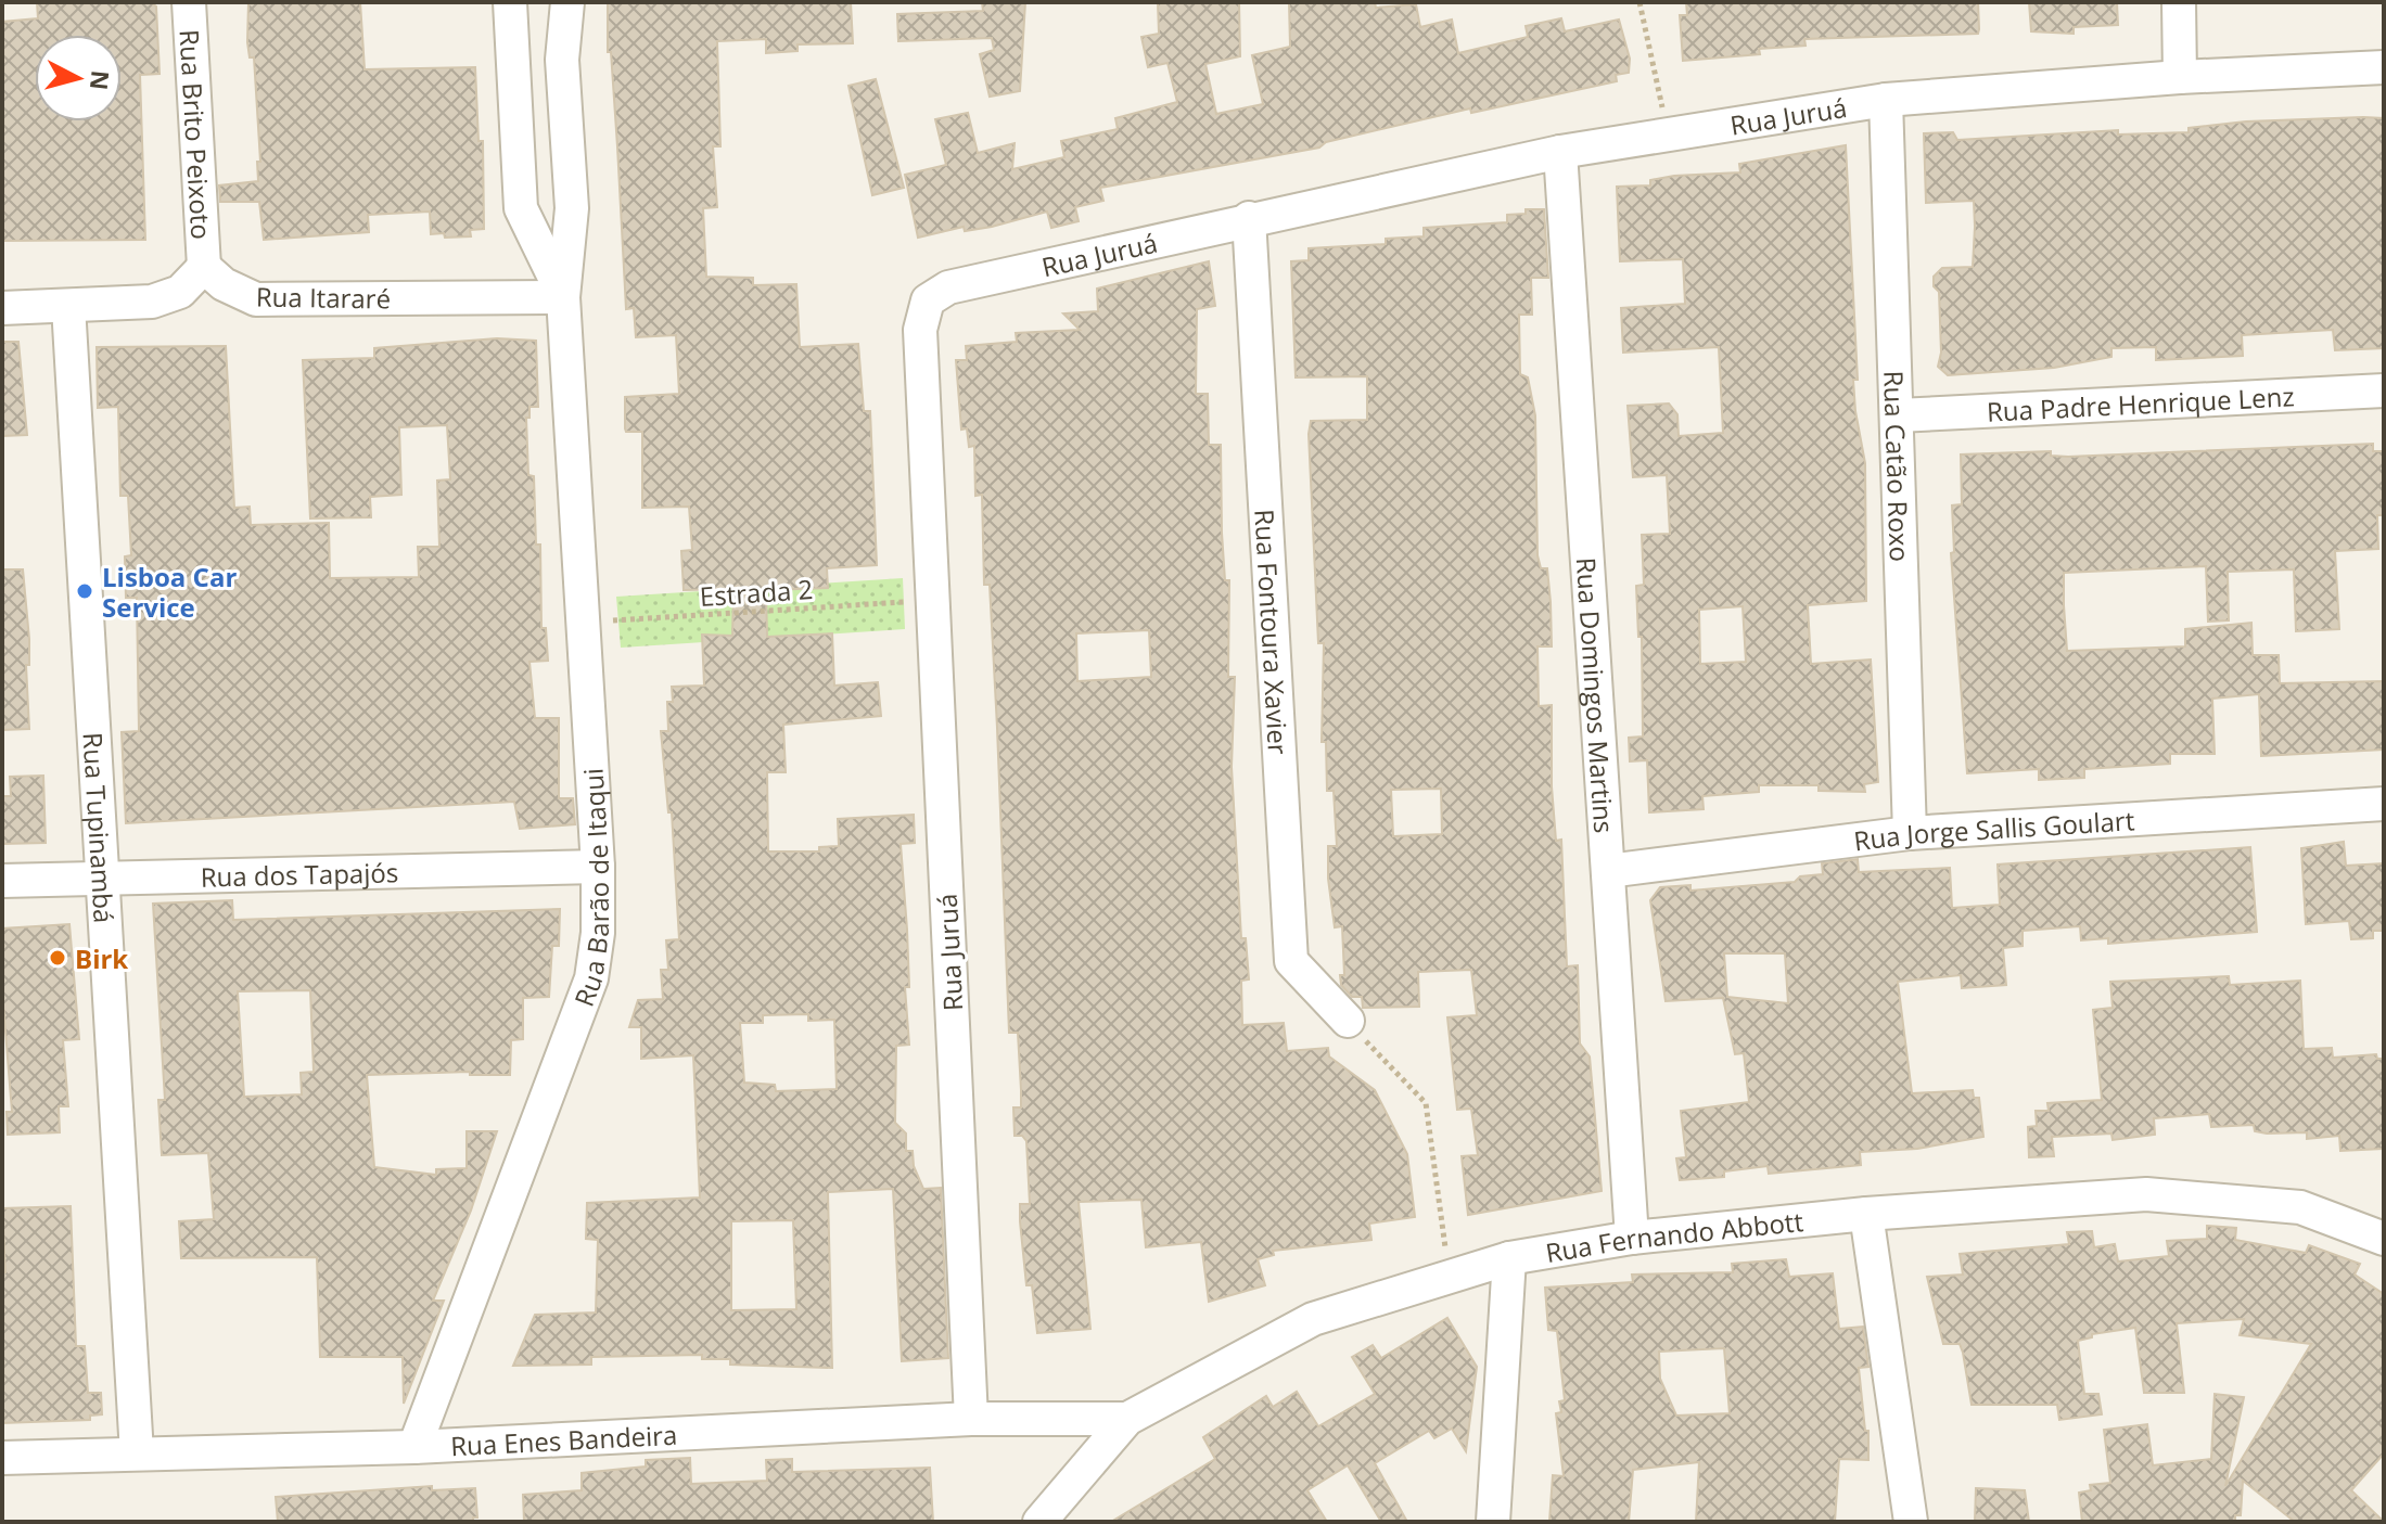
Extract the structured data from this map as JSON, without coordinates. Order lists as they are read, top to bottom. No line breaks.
{"streets":{"street":["Rua Juruá","Rua Brito Peixoto","Rua Itararé","Rua Padre Henrique Lenz","Rua Catão Roxo","Rua Fontoura Xavier","Rua Domingos Martins","Rua Tupinambá","Rua Jorge Sallis Goulart","Rua dos Tapajós","Rua Barão de Itaqui","Rua Fernando Abbott","Rua Enes Bandeira"],"path":["Estrada 2"]},"crossings":[["Rua Juruá","Rua Catão Roxo"],["Rua Juruá","Estrada 2"],["Rua Juruá","Rua Fontoura Xavier"],["Rua Juruá","Rua Domingos Martins"],["Rua Juruá","Rua Enes Bandeira"],["Rua Brito Peixoto","Rua Itararé"],["Rua Itararé","Rua Barão de Itaqui"],["Rua Padre Henrique Lenz","Rua Catão Roxo"],["Rua Catão Roxo","Rua Jorge Sallis Goulart"],["Estrada 2","Rua Barão de Itaqui"],["Rua Domingos Martins","Rua Jorge Sallis Goulart"],["Rua Domingos Martins","Rua Fernando Abbott"],["Rua Tupinambá","Rua dos Tapajós"],["Rua Tupinambá","Rua Enes Bandeira"],["Rua dos Tapajós","Rua Barão de Itaqui"],["Rua Barão de Itaqui","Rua Enes Bandeira"],["Rua Fernando Abbott","Rua Enes Bandeira"]],"places":["Lisboa Car Service","Birk"],"north":"right"}
